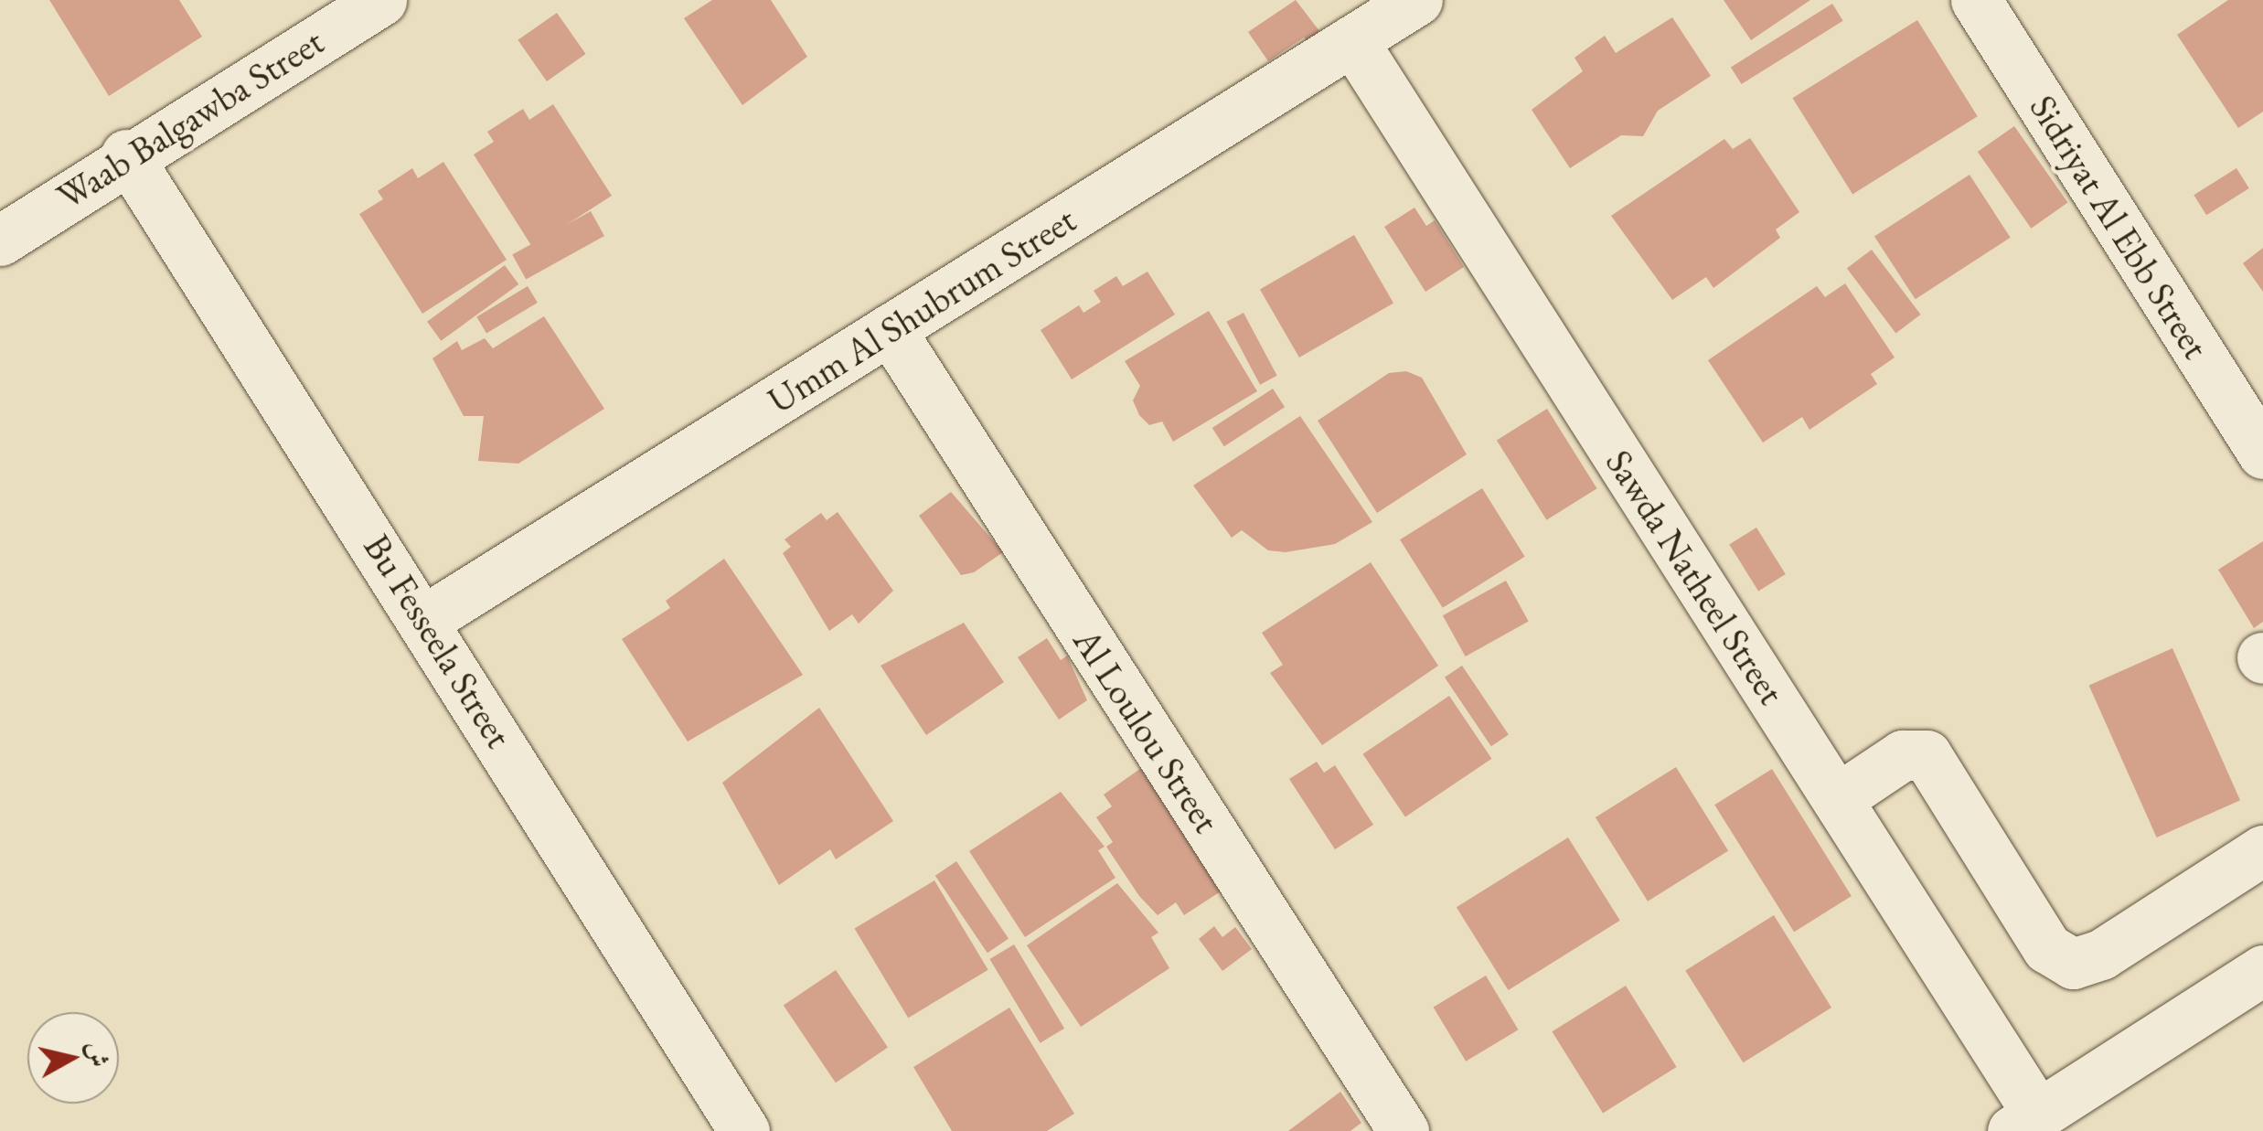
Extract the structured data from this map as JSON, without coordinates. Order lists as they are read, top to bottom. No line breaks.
{"streets":{"street":["Waab Balgawba Street","Sidriyat Al Ebb Street","Umm Al Shubrum Street","Sawda Natheel Street","Bu Fesseela Street","Al Loulou Street"]},"crossings":[["Waab Balgawba Street","Bu Fesseela Street"],["Umm Al Shubrum Street","Sawda Natheel Street"],["Umm Al Shubrum Street","Bu Fesseela Street"],["Umm Al Shubrum Street","Al Loulou Street"]],"north":"right"}
